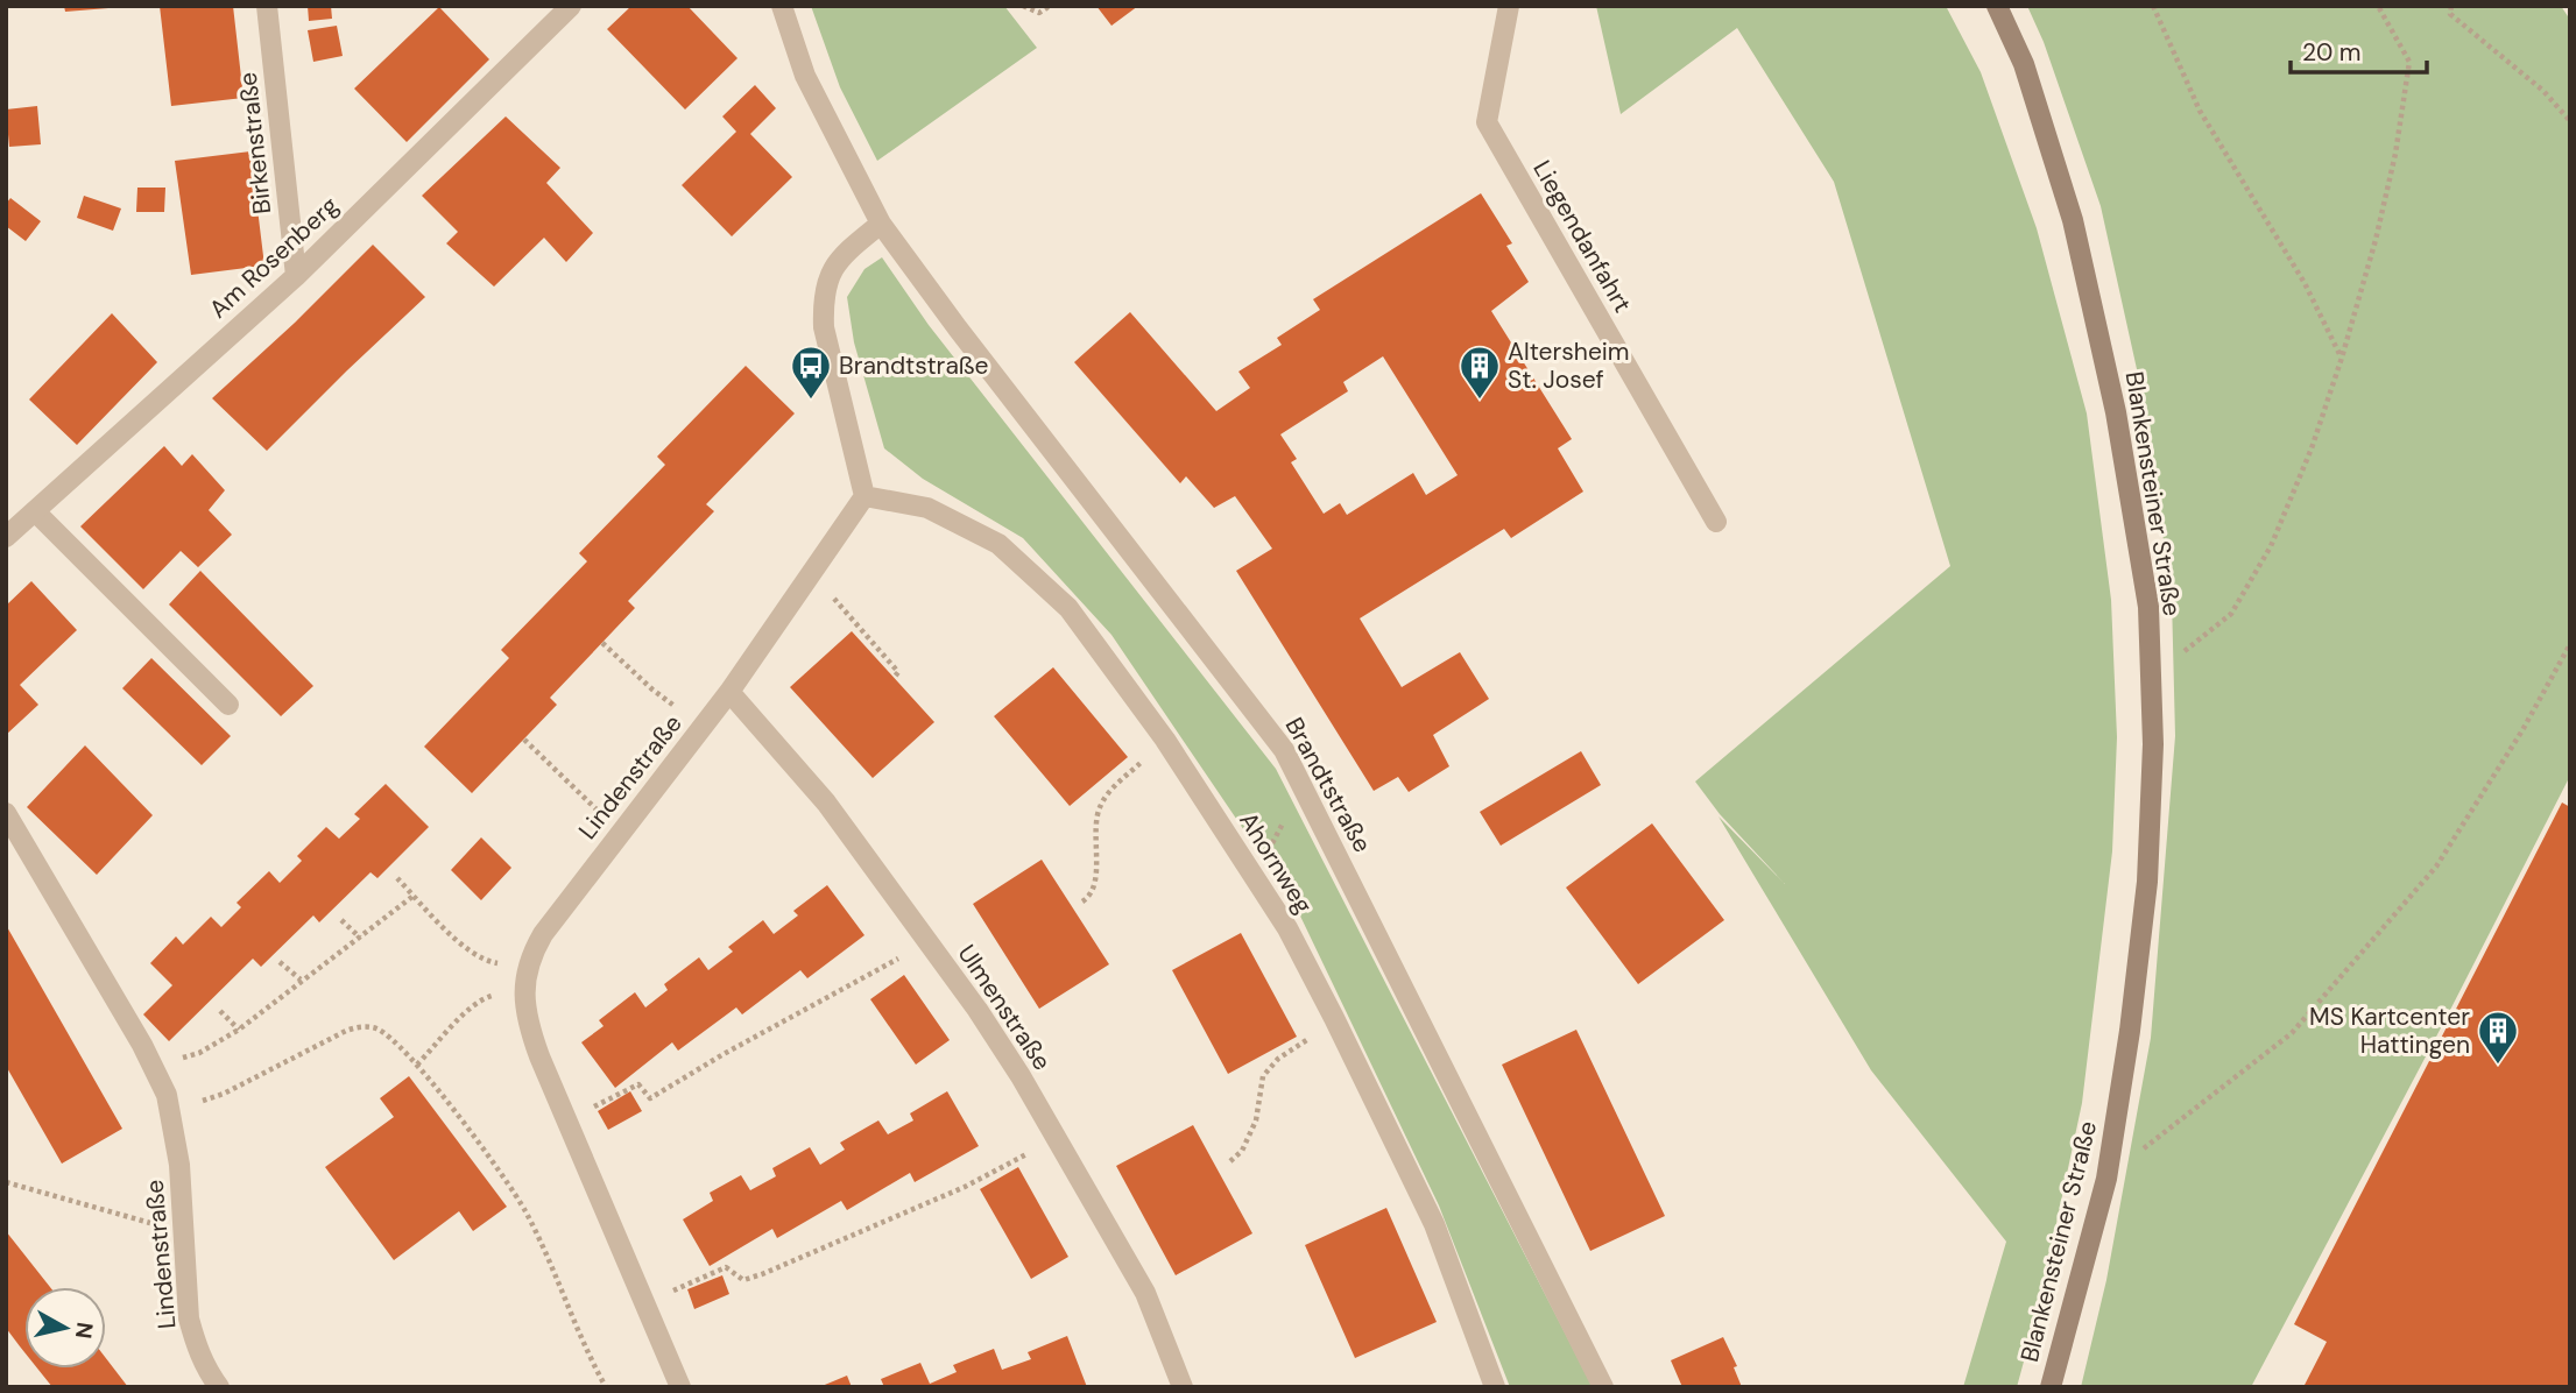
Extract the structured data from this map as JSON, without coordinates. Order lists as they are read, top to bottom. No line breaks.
{"streets":{"main road":["Blankensteiner Straße"],"street":["Birkenstraße","Liegendanfahrt","Am Rosenberg","Lindenstraße","Brandtstraße","Ahornweg","Ulmenstraße"]},"crossings":[["Birkenstraße","Am Rosenberg"],["Lindenstraße","Ahornweg"],["Lindenstraße","Ulmenstraße"]],"places":{"bus stop":["Brandtstraße"],"building":["Altersheim St. Josef","MS Kartcenter Hattingen"]},"scale_bar":"20 m","north":"right"}
